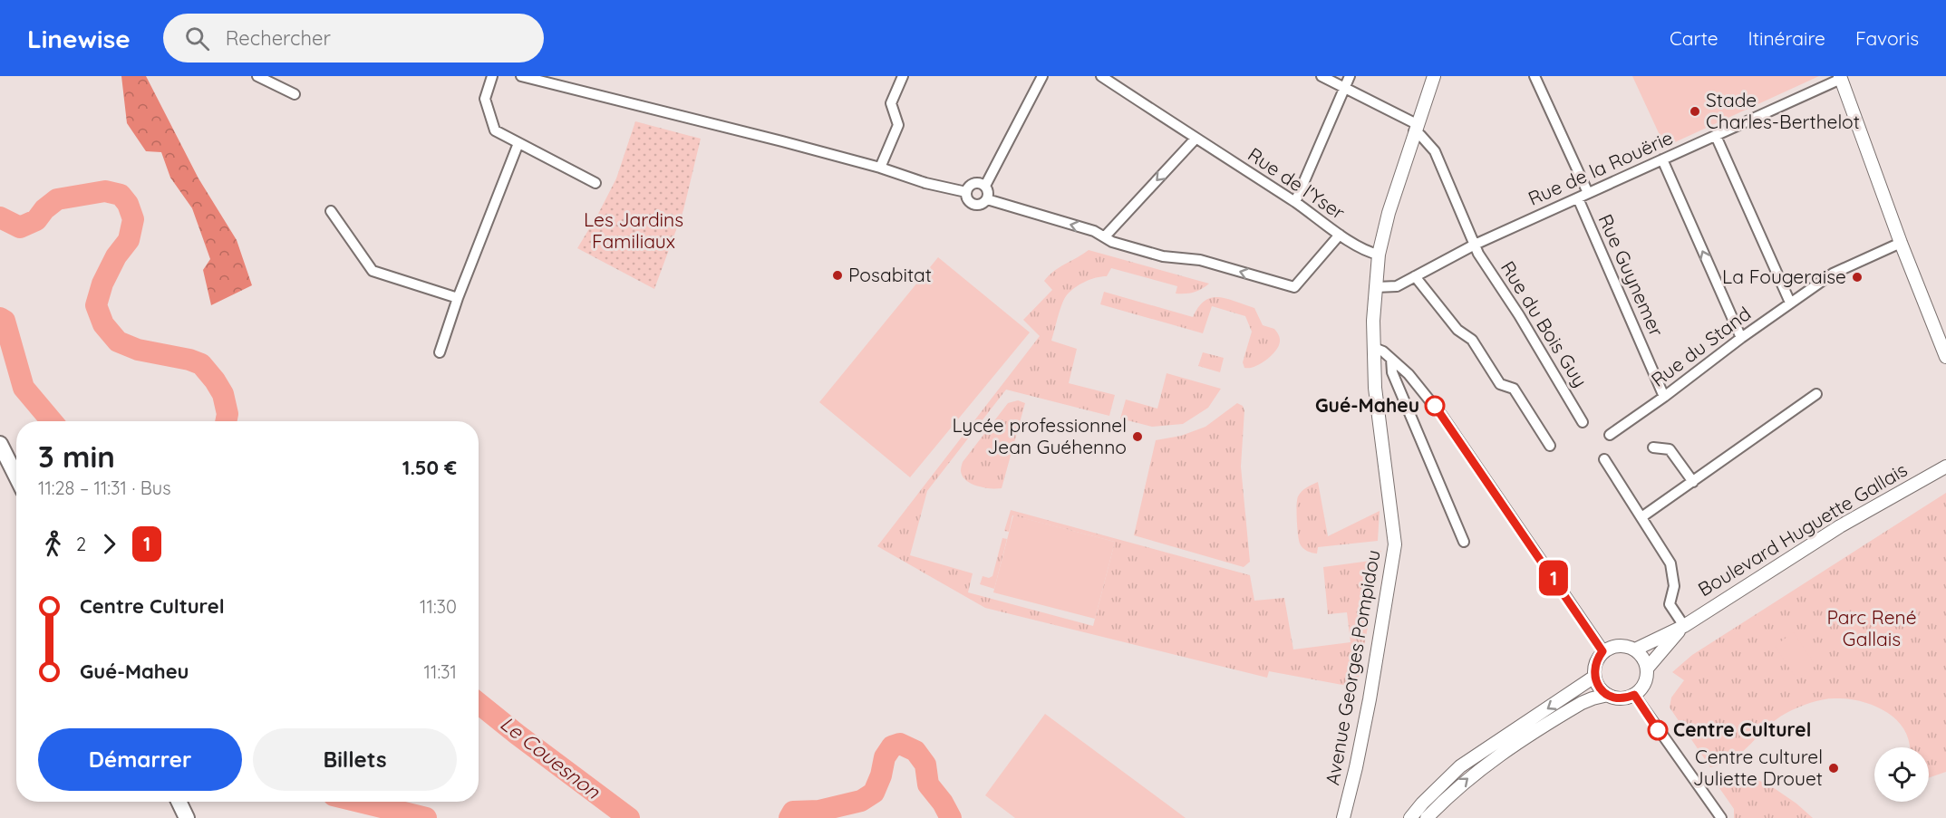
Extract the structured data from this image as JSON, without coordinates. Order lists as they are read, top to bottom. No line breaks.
{"streets":{"street":["Rue de la Rouërie","Rue de l'Yser","Rue Guynemer","Rue du Bois Guy","Rue du Stand","Boulevard Huguette Gallais","Avenue Georges Pompidou"]},"crossings":[["Rue de la Rouërie","Rue Guynemer"],["Rue de la Rouërie","Rue du Bois Guy"],["Rue de la Rouërie","Avenue Georges Pompidou"],["Rue de l'Yser","Avenue Georges Pompidou"],["Rue Guynemer","Rue du Stand"],["Rue du Bois Guy","Avenue Georges Pompidou"]],"water":["Le Couesnon"],"parks":["Les Jardins Familiaux","Parc René Gallais"],"places":["Stade Charles-Berthelot","Posabitat","La Fougeraise","Gué-Maheu","Lycée professionnel Jean Guéhenno","Centre Culturel","Centre culturel Juliette Drouet"],"lines":["bus line 1"],"page":{"header":"Linewise","search":"Rechercher","nav":["Carte","Itinéraire","Favoris"],"on_map":"1","heading":["3 min","11:28 – 11:31 · Bus","1.50 €"],"legs":["2","1"],"list":[{"name":"Centre Culturel","value":"11:30"},{"name":"Gué-Maheu","value":"11:31"}],"buttons":["Démarrer","Billets"]}}
